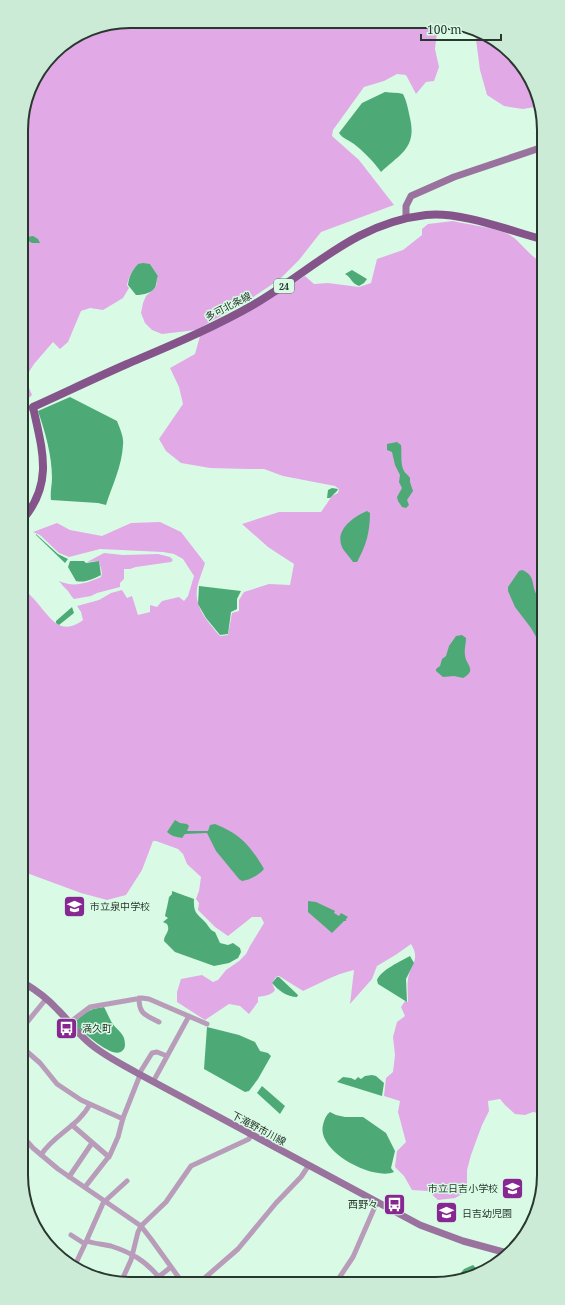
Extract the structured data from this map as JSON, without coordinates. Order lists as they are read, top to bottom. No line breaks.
{"streets":{"main road":["24","多可北条線","下滝野市川線"]},"places":{"school or university":["市立泉中学校","市立日吉小学校","日吉幼児園"],"bus stop":["満久町","西野々"]},"scale_bar":"100 m"}
